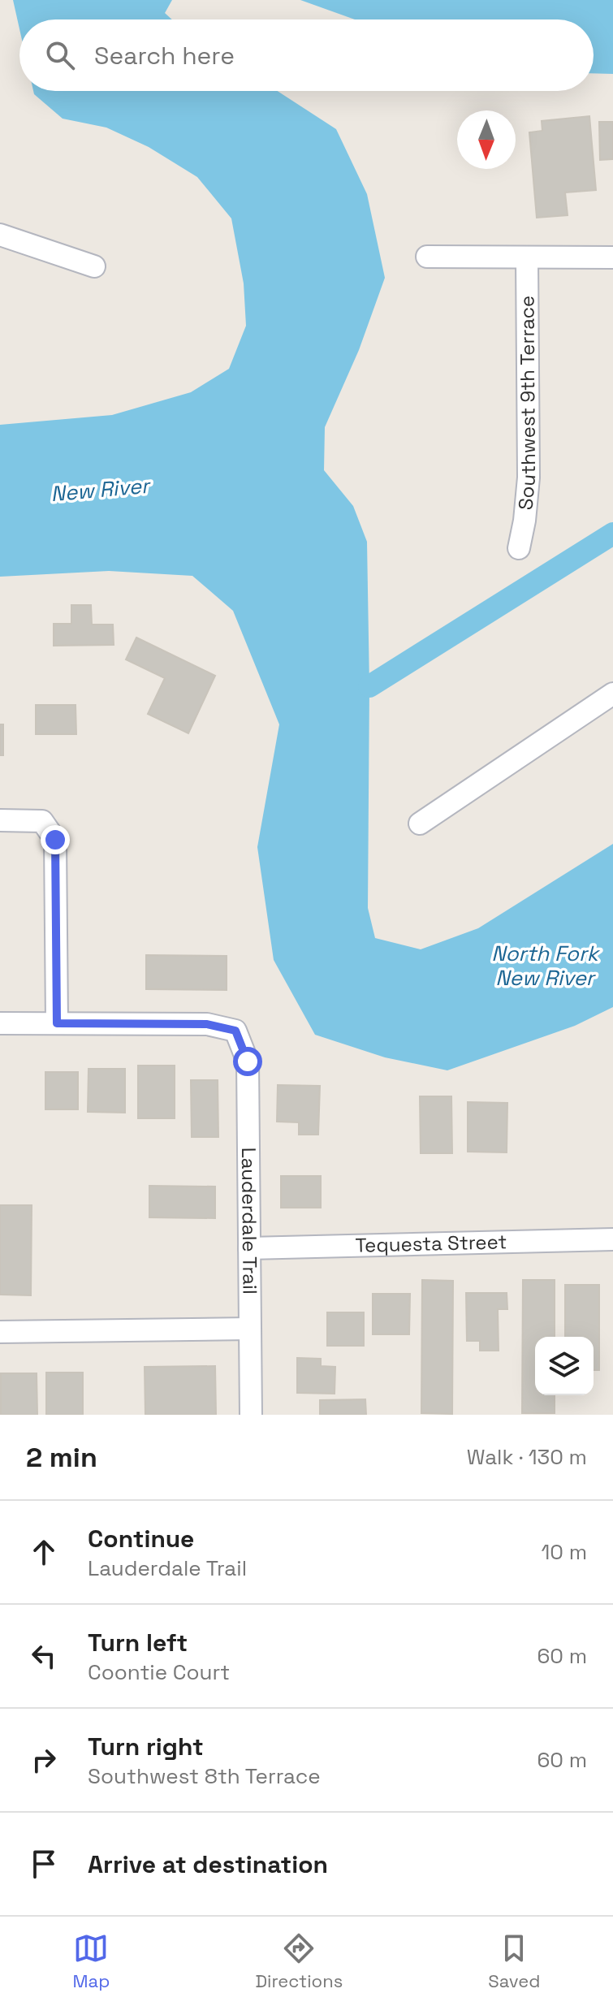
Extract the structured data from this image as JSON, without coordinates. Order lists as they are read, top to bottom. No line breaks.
{"streets":{"street":["Southwest 9th Terrace","Lauderdale Trail","Tequesta Street"]},"crossings":[["Lauderdale Trail","Tequesta Street"]],"water":["New River","North Fork New River"],"north":"bottom","page":{"search":"Search here","heading":["2 min","Walk · 130 m"],"list":[["Continue","Lauderdale Trail","10 m"],["Turn left","Coontie Court","60 m"],["Turn right","Southwest 8th Terrace","60 m"],"Arrive at destination"],"nav":["Map","Directions","Saved"]}}
